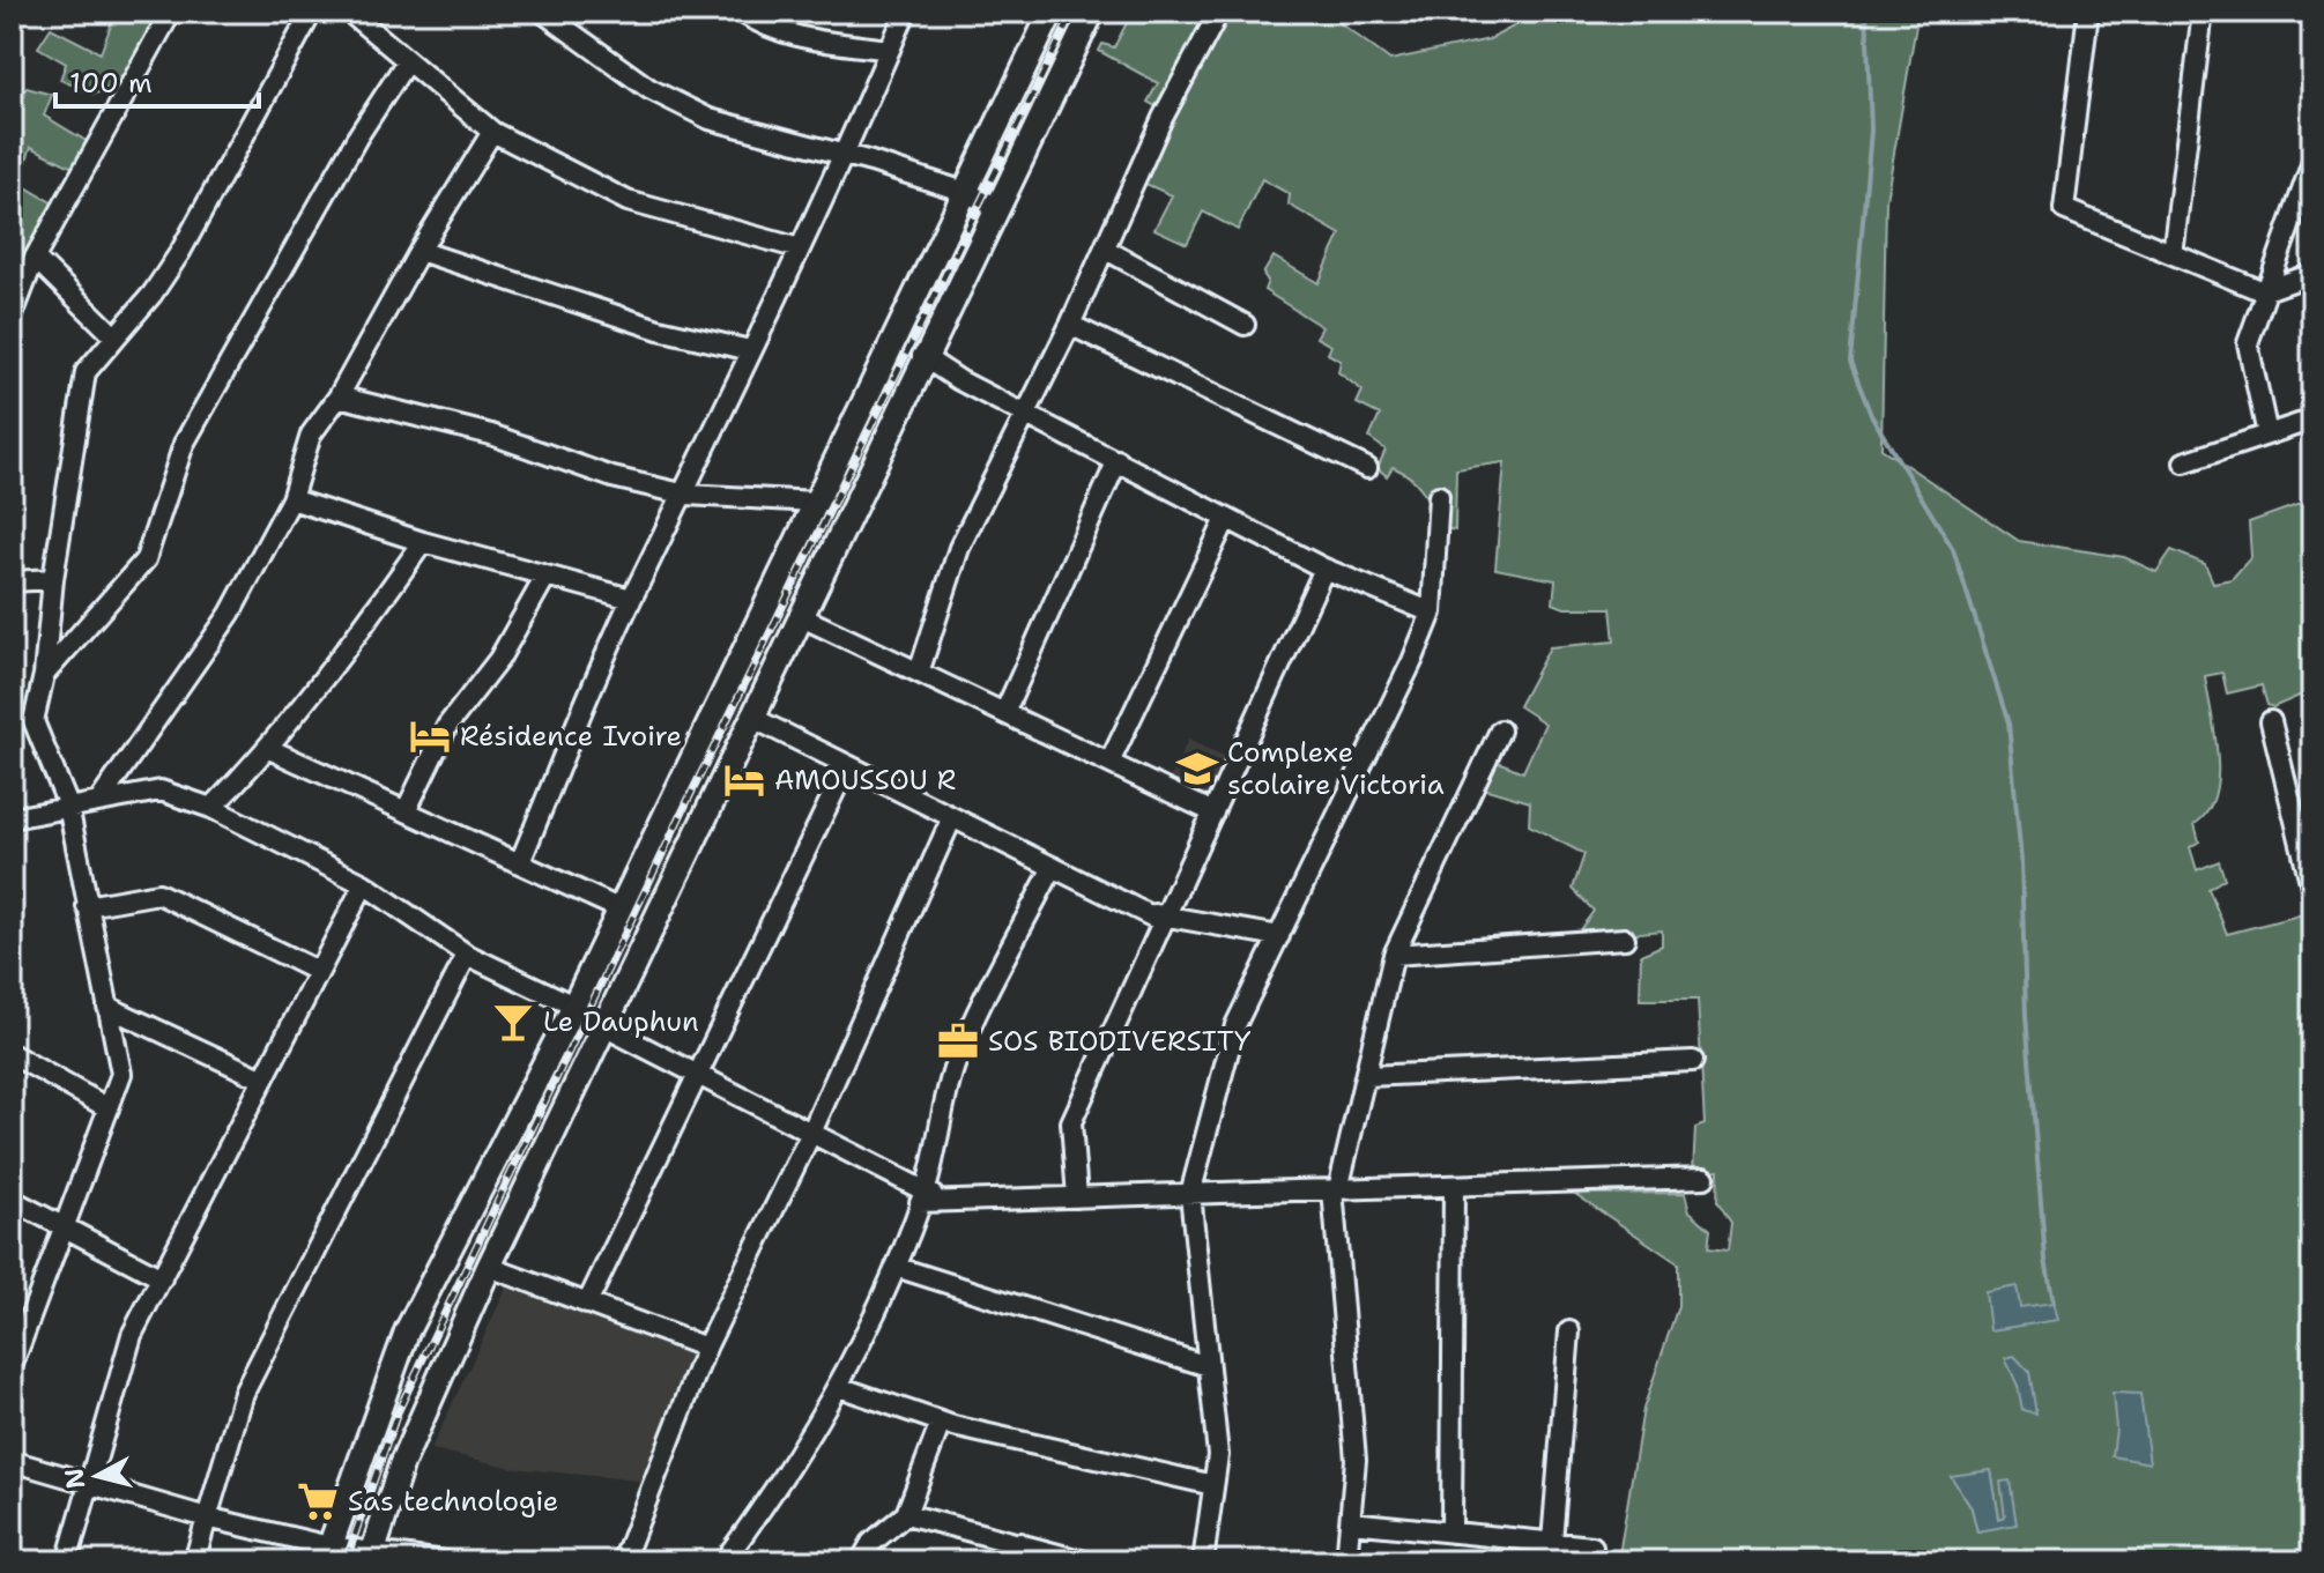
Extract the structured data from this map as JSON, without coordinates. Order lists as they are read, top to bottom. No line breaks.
{"places":{"hotel":["Résidence Ivoire","AMOUSSOU R"],"school or university":["Complexe scolaire Victoria"],"bar":["Le Dauphun"],"office":["SOS BIODIVERSITY"],"supermarket":["Sas technologie"]},"scale_bar":"100 m","north":"left"}
